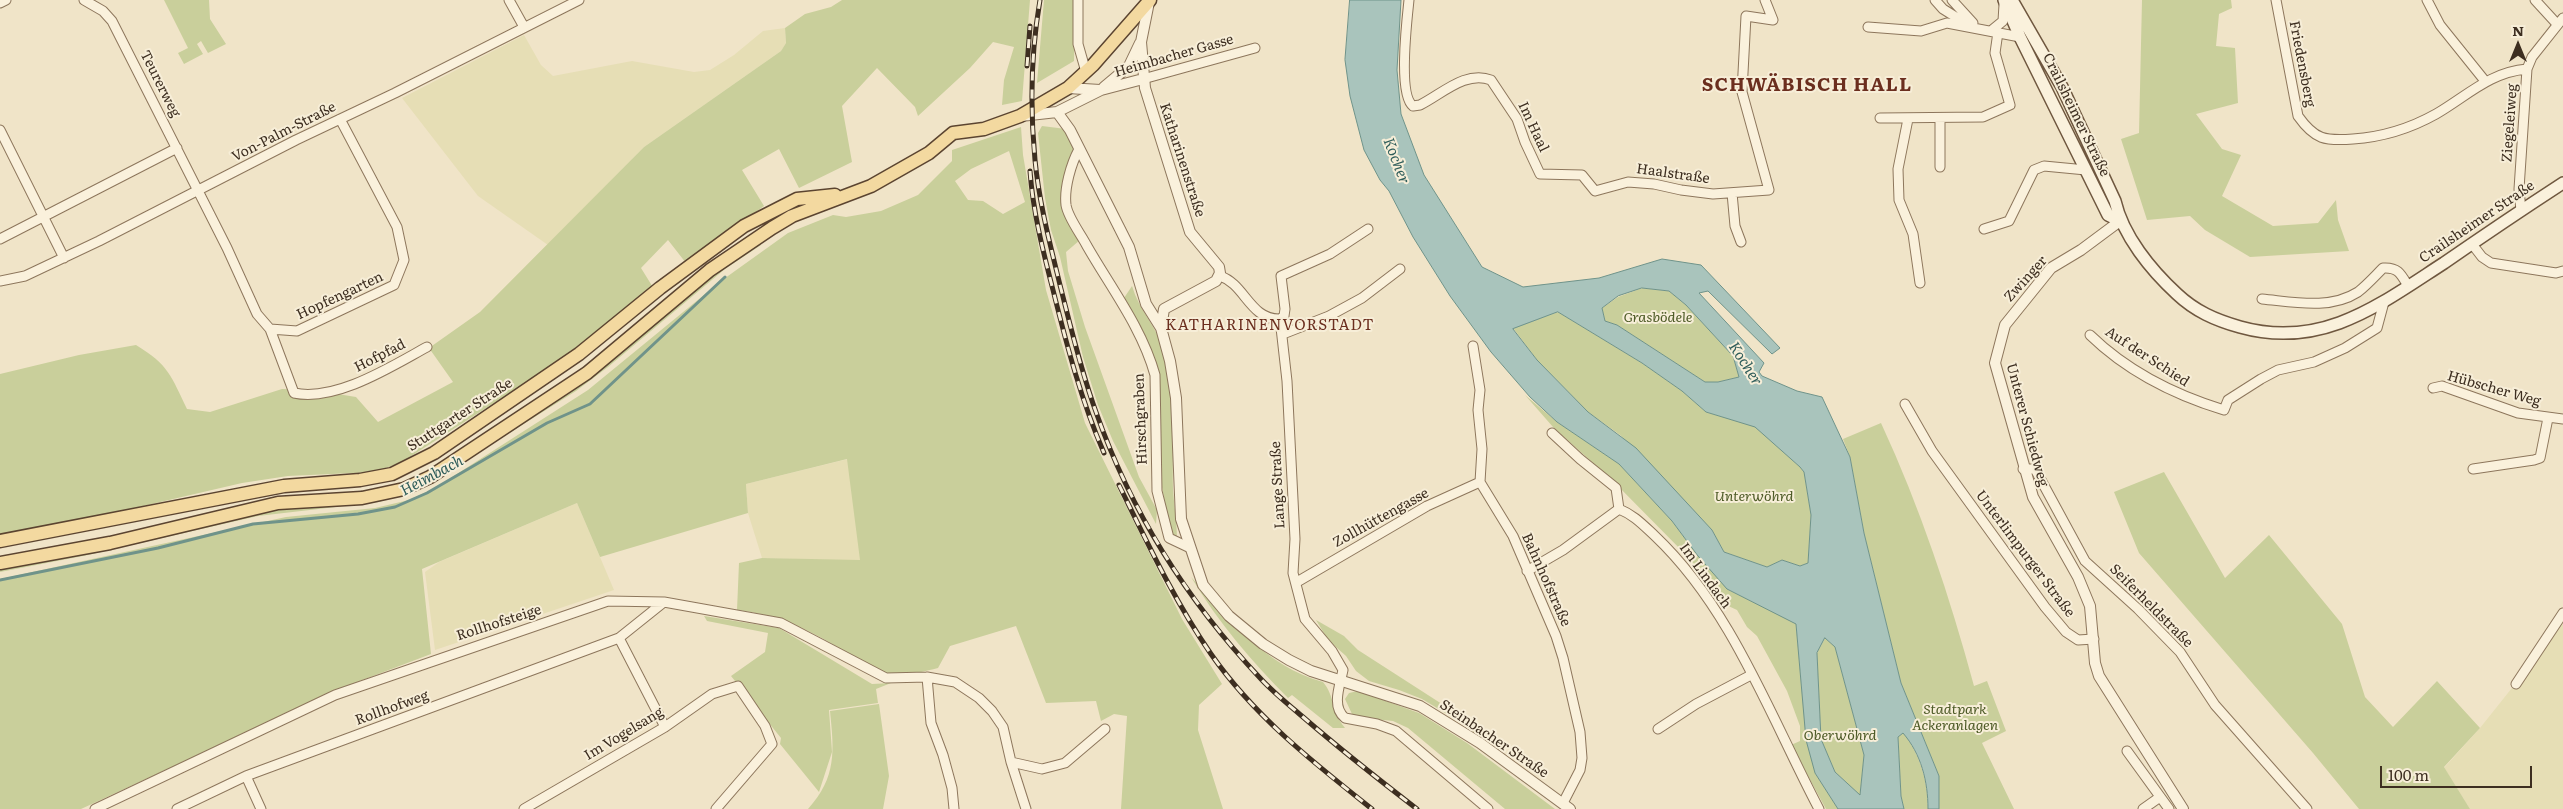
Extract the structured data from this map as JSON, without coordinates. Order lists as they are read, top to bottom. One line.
{"streets":{"main road":["Crailsheimer Straße","Stuttgarter Straße"],"street":["Heimbacher Gasse","Friedensberg","Teurerweg","Ziegeleiweg","Im Haal","Von-Palm-Straße","Katharinenstraße","Haalstraße","Zwinger","Hopfengarten","Hofpfad","Auf der Schied","Hübscher Weg","Hirschgraben","Unterer Schiedweg","Lange Straße","Zollhüttengasse","Unterlimpurger Straße","Im Lindach","Bahnhofstraße","Seiferheldstraße","Rollhofsteige","Rollhofweg","Im Vogelsang","Steinbacher Straße"]},"crossings":[["Heimbacher Gasse","Katharinenstraße"],["Teurerweg","Von-Palm-Straße"],["Crailsheimer Straße","Ziegeleiweg"],["Crailsheimer Straße","Zwinger"],["Crailsheimer Straße","Auf der Schied"],["Im Haal","Haalstraße"],["Von-Palm-Straße","Hopfengarten"],["Katharinenstraße","Lange Straße"],["Zwinger","Unterer Schiedweg"],["Hopfengarten","Hofpfad"],["Unterer Schiedweg","Unterlimpurger Straße"],["Unterer Schiedweg","Seiferheldstraße"],["Lange Straße","Zollhüttengasse"],["Lange Straße","Steinbacher Straße"],["Zollhüttengasse","Bahnhofstraße"],["Bahnhofstraße","Steinbacher Straße"],["Rollhofsteige","Rollhofweg"]],"districts":["SCHWÄBISCH HALL","KATHARINENVORSTADT"],"water":["Kocher","Heimbach"],"parks":["Grasbödele","Unterwöhrd","Stadtpark Ackeranlagen","Oberwöhrd"],"scale_bar":"100 m","north":"top"}
